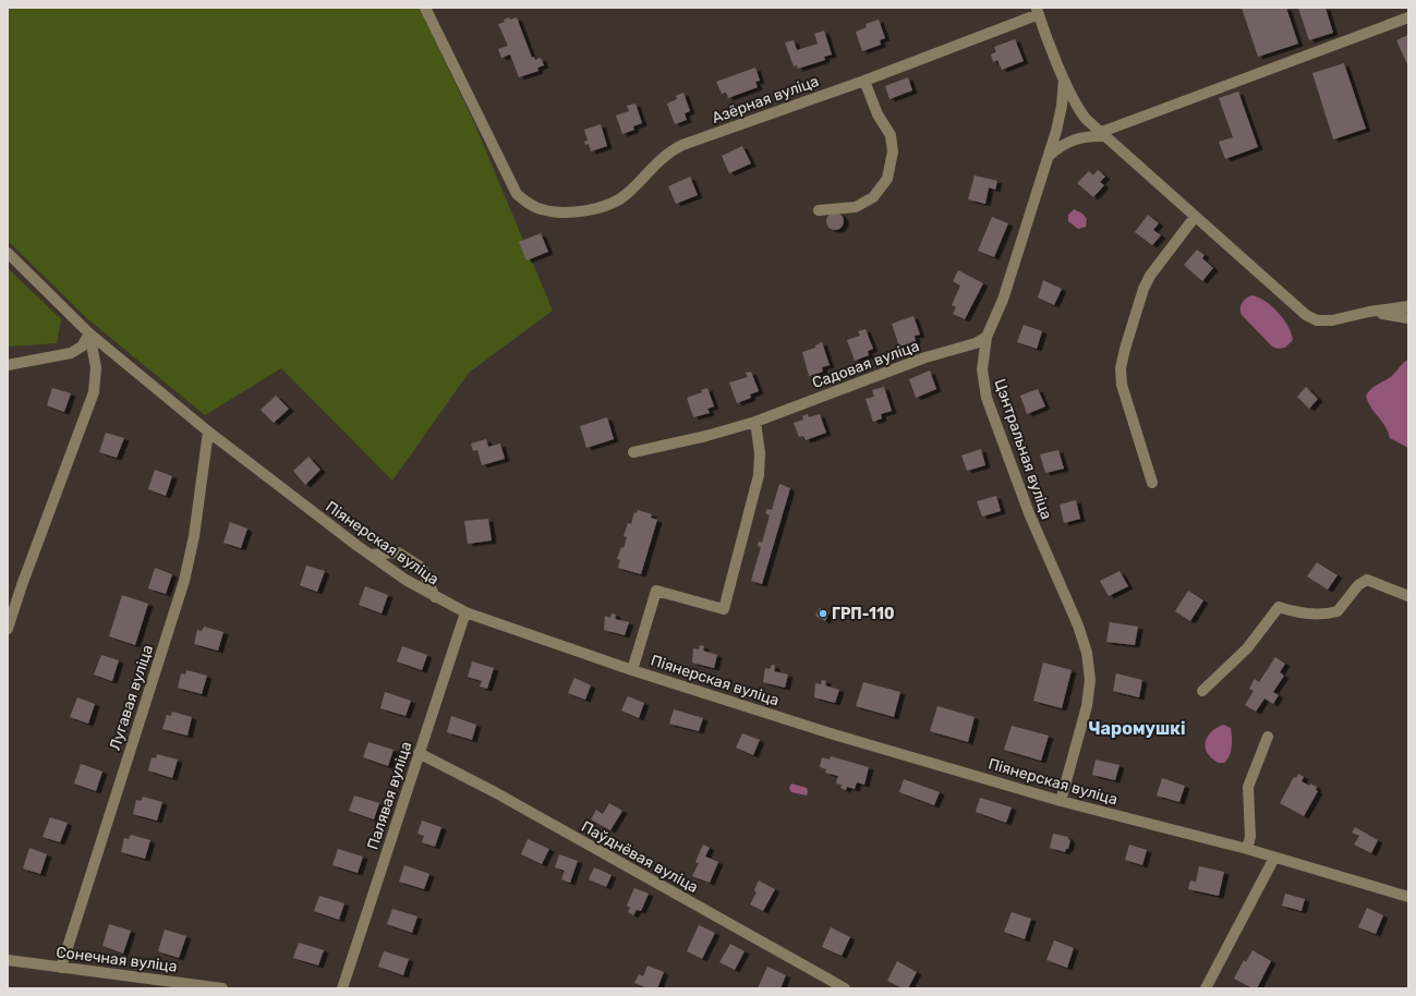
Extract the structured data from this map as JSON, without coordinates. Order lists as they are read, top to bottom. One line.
{"streets":{"street":["Азёрная вуліца","Садовая вуліца","Цэнтральная вуліца","Піянерская вуліца","Лугавая вуліца","Палявая вуліца","Паўднёвая вуліца","Сонечная вуліца"]},"crossings":[["Азёрная вуліца","Цэнтральная вуліца"],["Садовая вуліца","Цэнтральная вуліца"],["Цэнтральная вуліца","Піянерская вуліца"],["Піянерская вуліца","Лугавая вуліца"],["Піянерская вуліца","Палявая вуліца"],["Лугавая вуліца","Сонечная вуліца"],["Палявая вуліца","Паўднёвая вуліца"]],"districts":["Чаромушкі"],"places":["ГРП-110"]}
